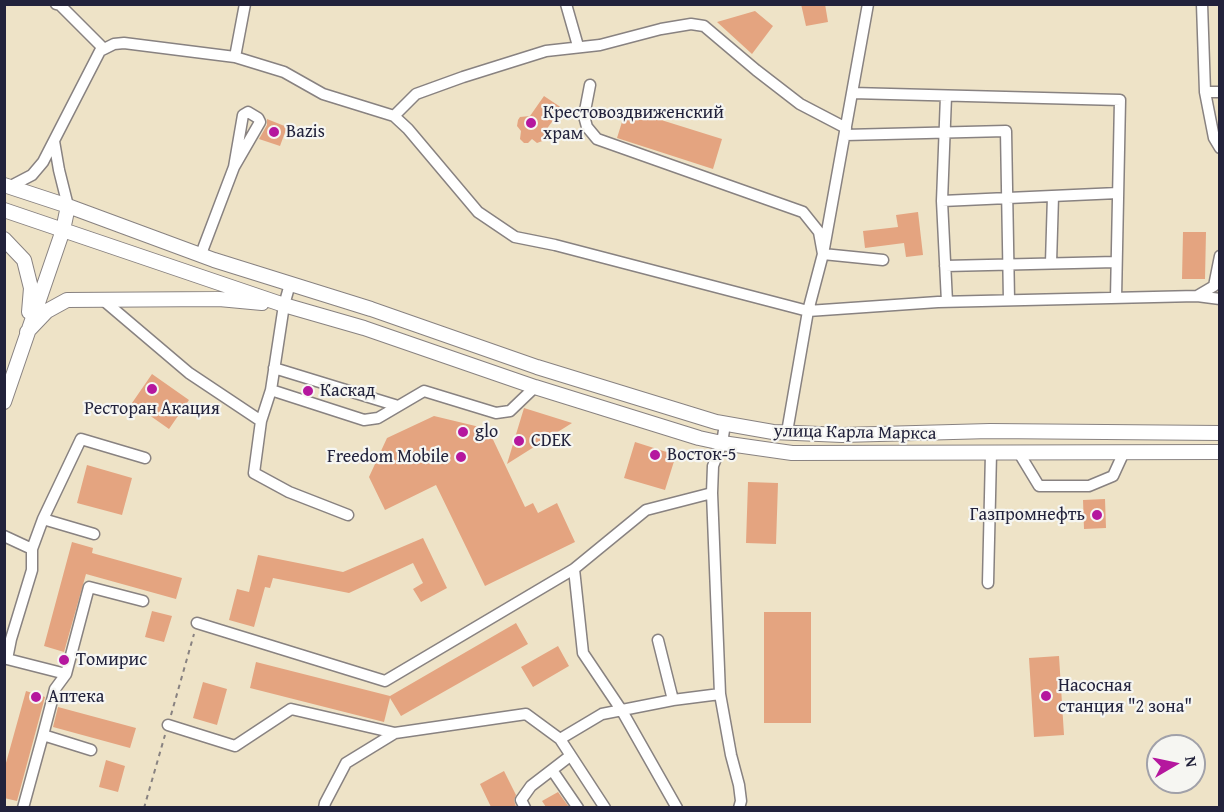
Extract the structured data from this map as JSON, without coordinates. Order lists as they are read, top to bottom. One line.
{"streets":{"main road":["улица Карла Маркса"]},"places":["Крестовоздвиженский храм","Bazis","Ресторан Акация","Каскад","glo","CDEK","Восток-5","Freedom Mobile","Газпромнефть","Томирис","Насосная станция \"2 зона\"","Аптека"],"north":"right"}
